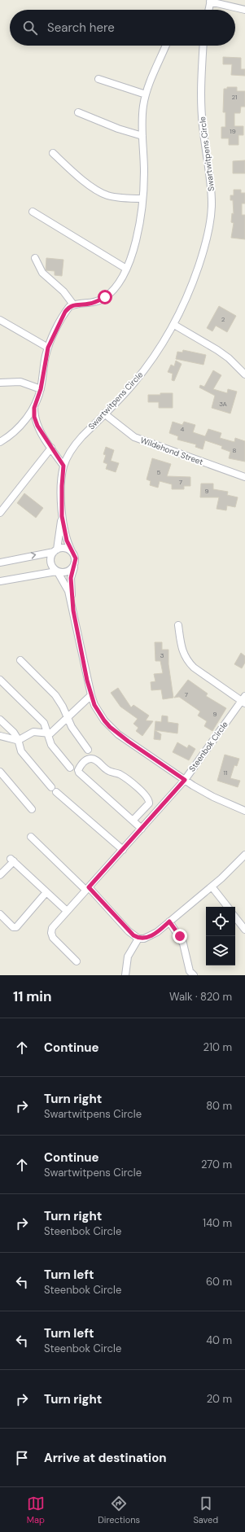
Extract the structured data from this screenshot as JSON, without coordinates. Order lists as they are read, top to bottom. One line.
{"streets":{"street":["Swartwitpens Circle","Wildehond Street","Steenbok Circle"]},"crossings":[["Swartwitpens Circle","Wildehond Street"]],"house_numbers":["21","19","2","3A","4","8","5","7","9","3","7","9","11"],"page":{"search":"Search here","heading":["11 min","Walk · 820 m"],"list":[["Continue","210 m"],["Turn right","Swartwitpens Circle","80 m"],["Continue","Swartwitpens Circle","270 m"],["Turn right","Steenbok Circle","140 m"],["Turn left","Steenbok Circle","60 m"],["Turn left","Steenbok Circle","40 m"],["Turn right","20 m"],"Arrive at destination"],"nav":["Map","Directions","Saved"]}}
